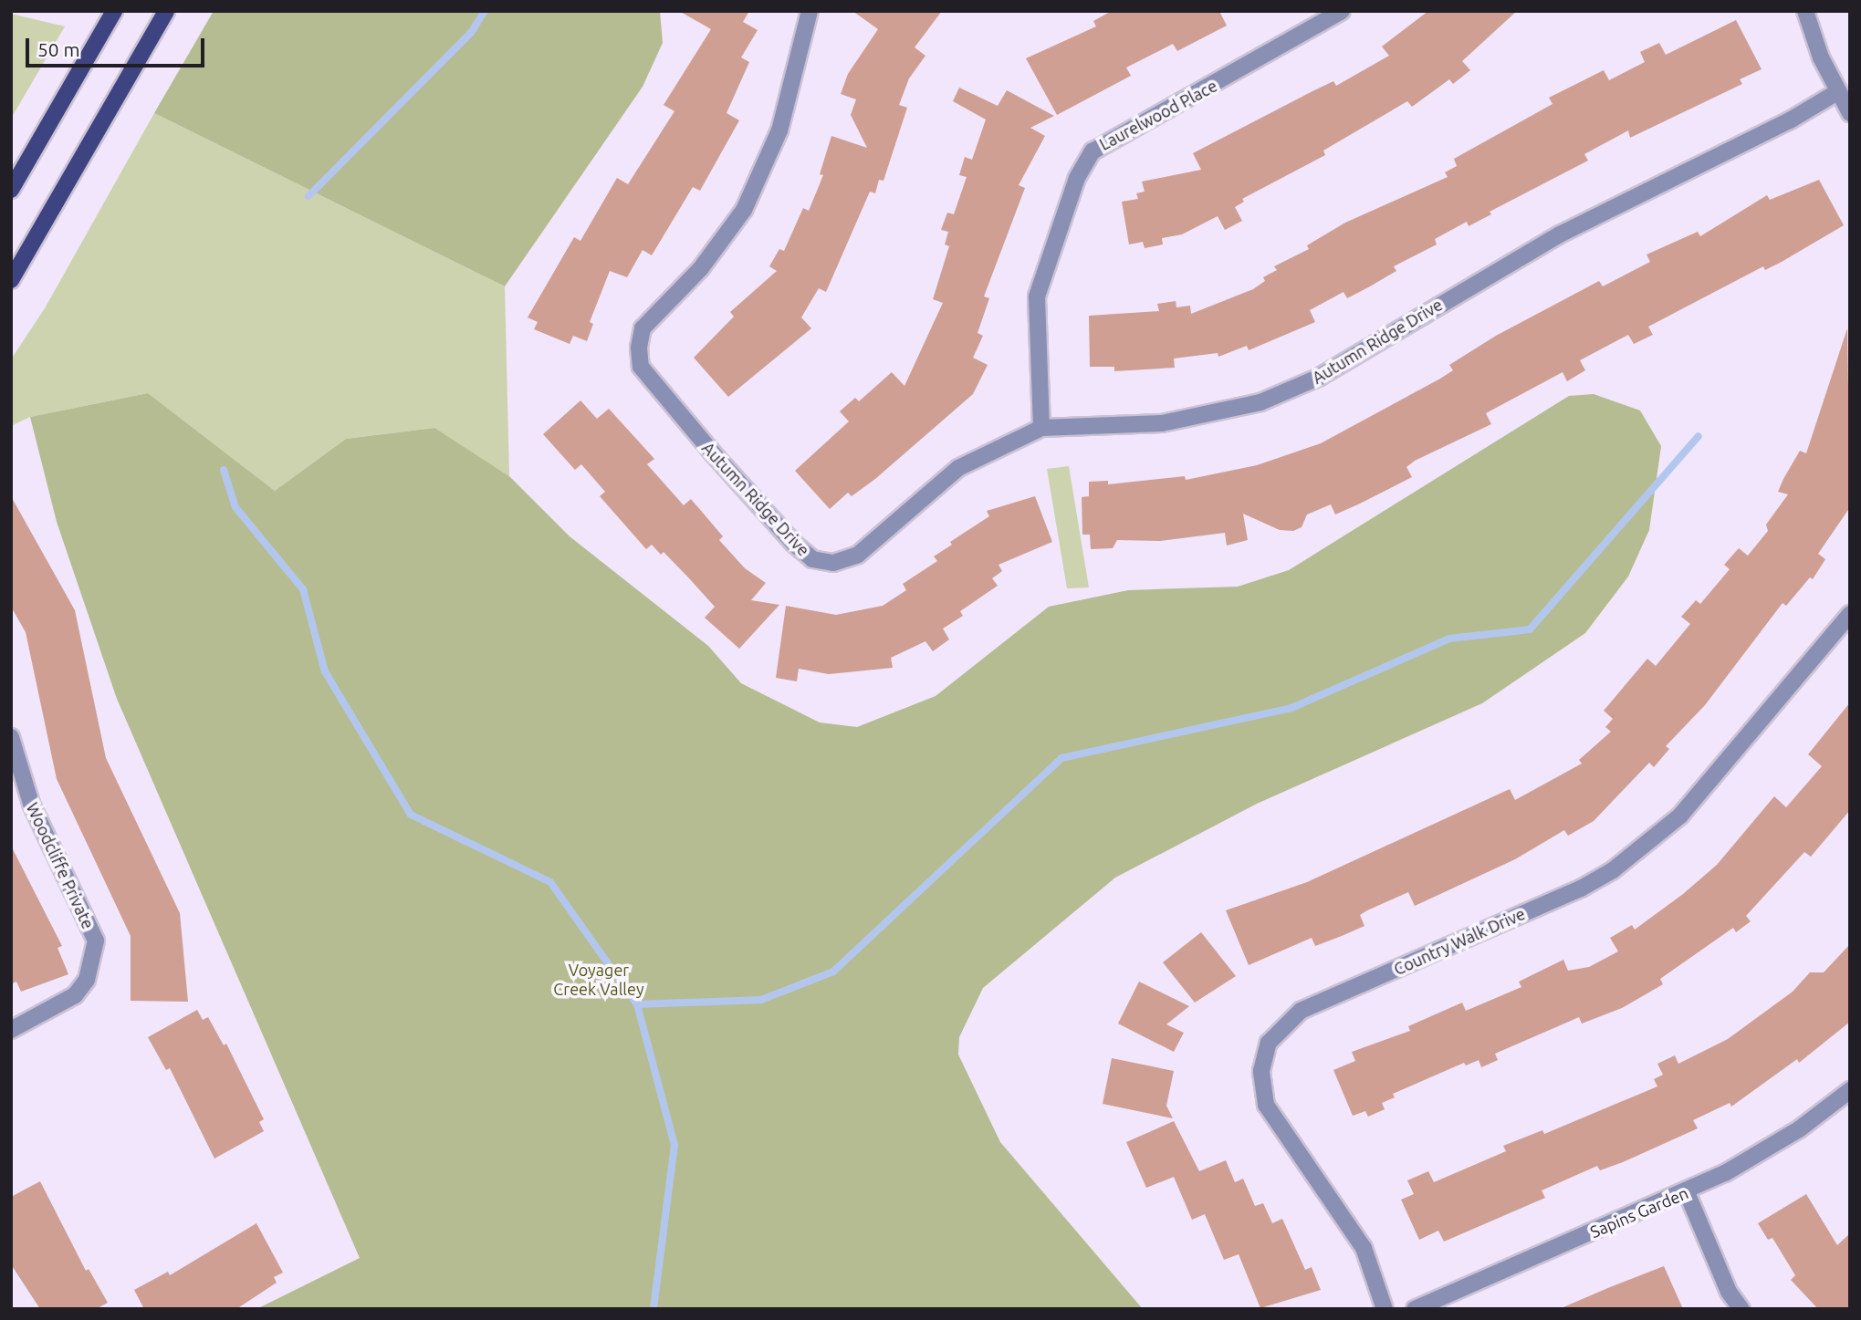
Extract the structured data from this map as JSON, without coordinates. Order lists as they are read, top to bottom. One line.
{"streets":{"street":["Laurelwood Place","Autumn Ridge Drive","Woodcliffe Private","Country Walk Drive","Sapins Garden"]},"crossings":[["Laurelwood Place","Autumn Ridge Drive"]],"parks":["Voyager Creek Valley"],"scale_bar":"50 m"}
